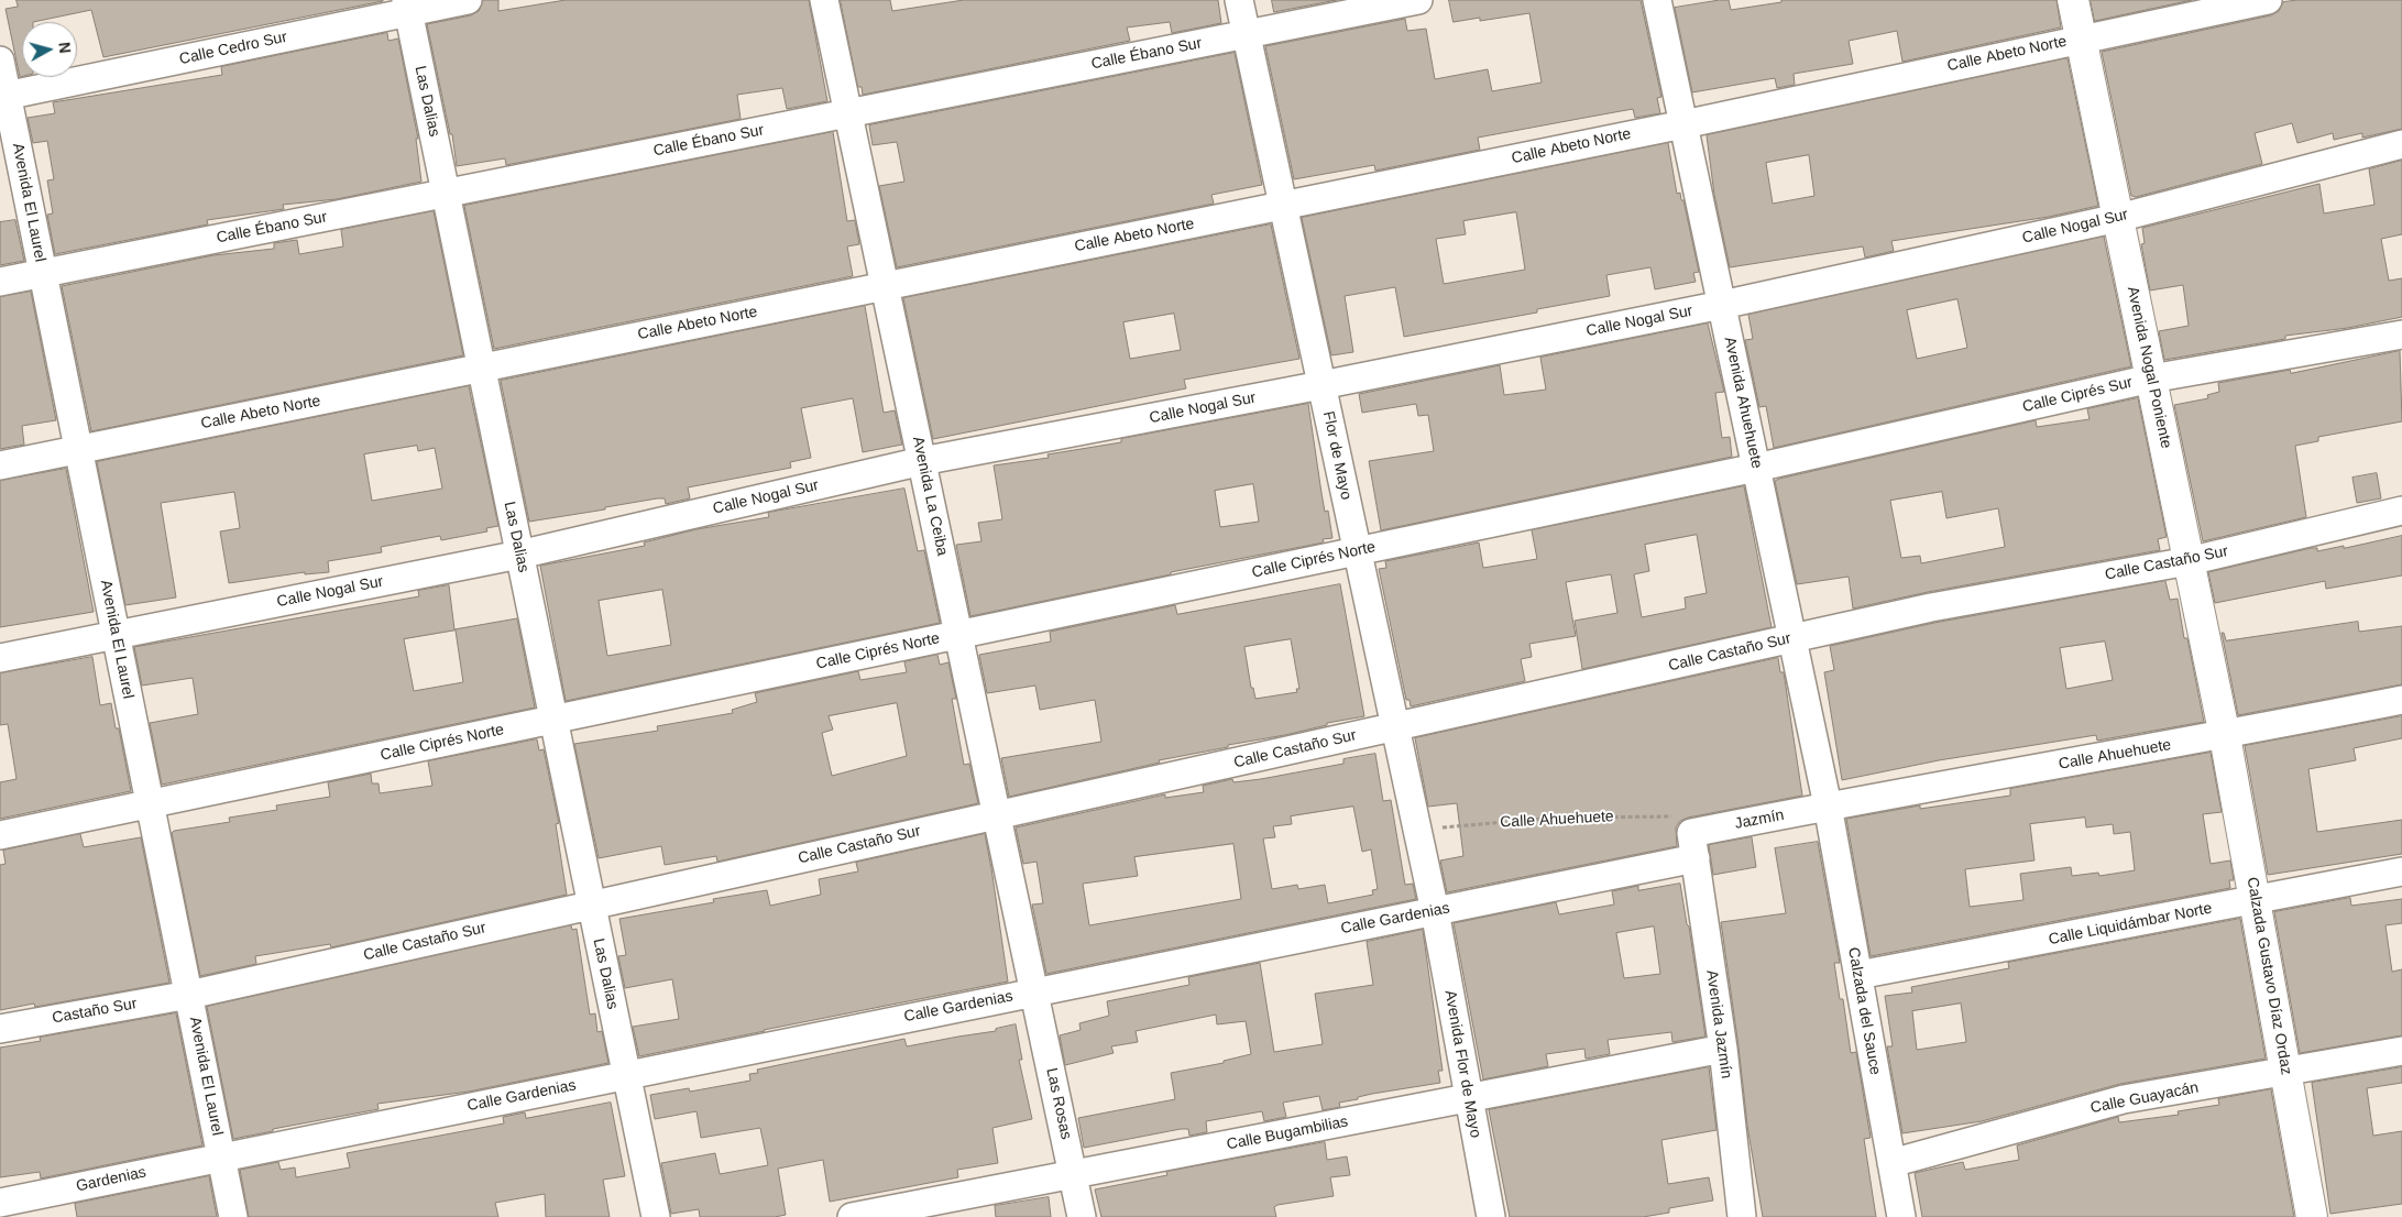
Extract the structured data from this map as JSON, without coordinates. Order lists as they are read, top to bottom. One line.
{"streets":{"street":["Calle Cedro Sur","Calle Ébano Sur","Calle Abeto Norte","Las Dalias","Avenida El Laurel","Calle Nogal Sur","Avenida Nogal Poniente","Calle Ciprés Sur","Avenida Ahuehuete","Flor de Mayo","Avenida La Ceiba","Calle Ciprés Norte","Calle Castaño Sur","Calle Ahuehuete","Jazmín","Calle Gardenias","Calle Liquidámbar Norte","Calzada Gustavo Díaz Ordaz","Castaño Sur","Calzada del Sauce","Avenida Jazmín","Avenida Flor de Mayo","Calle Guayacán","Las Rosas","Calle Bugambilias","Gardenias"]},"crossings":[["Calle Cedro Sur","Las Dalias"],["Calle Cedro Sur","Avenida El Laurel"],["Calle Ébano Sur","Las Dalias"],["Calle Ébano Sur","Avenida El Laurel"],["Calle Ébano Sur","Flor de Mayo"],["Calle Ébano Sur","Avenida La Ceiba"],["Calle Abeto Norte","Las Dalias"],["Calle Abeto Norte","Avenida El Laurel"],["Calle Abeto Norte","Avenida Nogal Poniente"],["Calle Abeto Norte","Avenida Ahuehuete"],["Calle Abeto Norte","Flor de Mayo"],["Calle Abeto Norte","Avenida La Ceiba"],["Las Dalias","Calle Nogal Sur"],["Las Dalias","Calle Ciprés Norte"],["Las Dalias","Calle Castaño Sur"],["Las Dalias","Calle Gardenias"],["Avenida El Laurel","Calle Nogal Sur"],["Avenida El Laurel","Calle Ciprés Norte"],["Avenida El Laurel","Calle Castaño Sur"],["Avenida El Laurel","Calle Gardenias"],["Avenida El Laurel","Castaño Sur"],["Avenida El Laurel","Gardenias"],["Calle Nogal Sur","Avenida Nogal Poniente"],["Calle Nogal Sur","Avenida Ahuehuete"],["Calle Nogal Sur","Flor de Mayo"],["Calle Nogal Sur","Avenida La Ceiba"],["Avenida Nogal Poniente","Calle Ciprés Sur"],["Avenida Nogal Poniente","Calle Castaño Sur"],["Avenida Nogal Poniente","Calle Ahuehuete"],["Avenida Nogal Poniente","Calzada Gustavo Díaz Ordaz"],["Calle Ciprés Sur","Avenida Ahuehuete"],["Calle Ciprés Sur","Calle Ciprés Norte"],["Avenida Ahuehuete","Calle Ciprés Norte"],["Avenida Ahuehuete","Calle Castaño Sur"],["Avenida Ahuehuete","Calle Ahuehuete"],["Avenida Ahuehuete","Jazmín"],["Avenida Ahuehuete","Calzada del Sauce"],["Flor de Mayo","Calle Ciprés Norte"],["Flor de Mayo","Calle Castaño Sur"],["Flor de Mayo","Calle Ahuehuete"],["Flor de Mayo","Calle Gardenias"],["Flor de Mayo","Avenida Flor de Mayo"],["Avenida La Ceiba","Calle Ciprés Norte"],["Avenida La Ceiba","Calle Castaño Sur"],["Avenida La Ceiba","Calle Gardenias"],["Avenida La Ceiba","Las Rosas"],["Calle Castaño Sur","Castaño Sur"],["Calle Ahuehuete","Jazmín"],["Calle Ahuehuete","Calle Gardenias"],["Calle Ahuehuete","Calzada Gustavo Díaz Ordaz"],["Calle Ahuehuete","Calzada del Sauce"],["Calle Ahuehuete","Avenida Jazmín"],["Jazmín","Calle Gardenias"],["Jazmín","Calzada del Sauce"],["Jazmín","Avenida Jazmín"],["Calle Gardenias","Avenida Jazmín"],["Calle Gardenias","Avenida Flor de Mayo"],["Calle Gardenias","Las Rosas"],["Calle Gardenias","Gardenias"],["Calle Liquidámbar Norte","Calzada Gustavo Díaz Ordaz"],["Calle Liquidámbar Norte","Calzada del Sauce"],["Calzada Gustavo Díaz Ordaz","Calle Guayacán"],["Calzada del Sauce","Calle Guayacán"],["Avenida Jazmín","Calle Bugambilias"],["Avenida Flor de Mayo","Calle Bugambilias"],["Las Rosas","Calle Bugambilias"]],"north":"right"}
